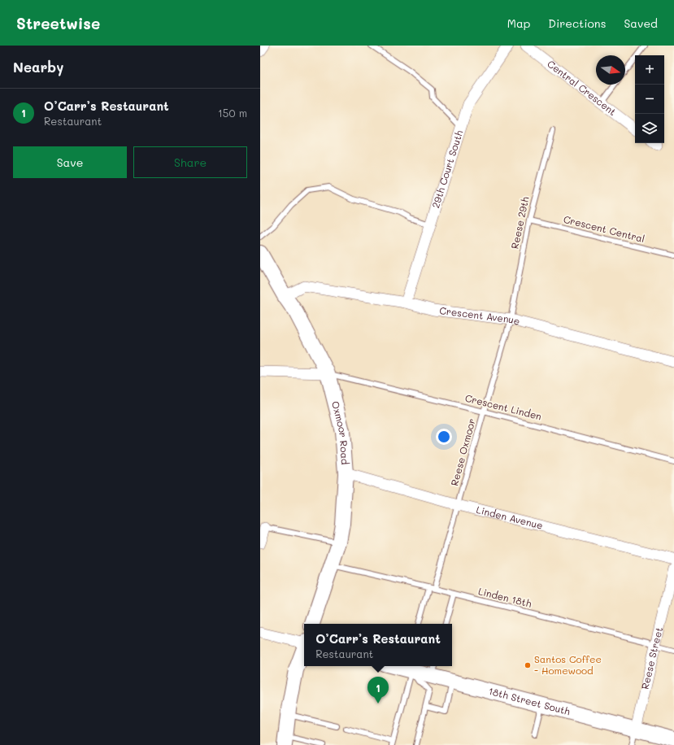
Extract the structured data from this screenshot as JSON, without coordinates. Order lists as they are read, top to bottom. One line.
{"streets":{"main road":["Oxmoor Road","18th Street South"],"street":["Central Crescent","29th Court South","Crescent Avenue","Linden Avenue","Reese Street"],"lane":["Reese 29th","Crescent Central","Crescent Linden","Reese Oxmoor","Linden 18th"]},"crossings":[["29th Court South","Crescent Avenue"],["Reese 29th","Crescent Central"],["Reese 29th","Crescent Avenue"],["Reese 29th","Reese Oxmoor"],["Crescent Avenue","Oxmoor Road"],["Crescent Avenue","Reese Oxmoor"],["Crescent Linden","Oxmoor Road"],["Crescent Linden","Reese Oxmoor"],["Oxmoor Road","Linden Avenue"],["Oxmoor Road","Linden 18th"],["Reese Oxmoor","Linden Avenue"],["Reese Oxmoor","Linden 18th"],["Linden 18th","Reese Street"],["Reese Street","18th Street South"]],"places":["Santos Coffee - Homewood"],"north":"right","page":{"header":"Streetwise","nav":["Map","Directions","Saved"],"heading":"Nearby","map_buttons":["+","−"],"list":[{"mark":"1","name":"O’Carr’s Restaurant","note":"Restaurant","value":"150 m"}],"buttons":["Save","Share"],"popup":["O’Carr’s Restaurant","Restaurant"],"pins":"1"}}
